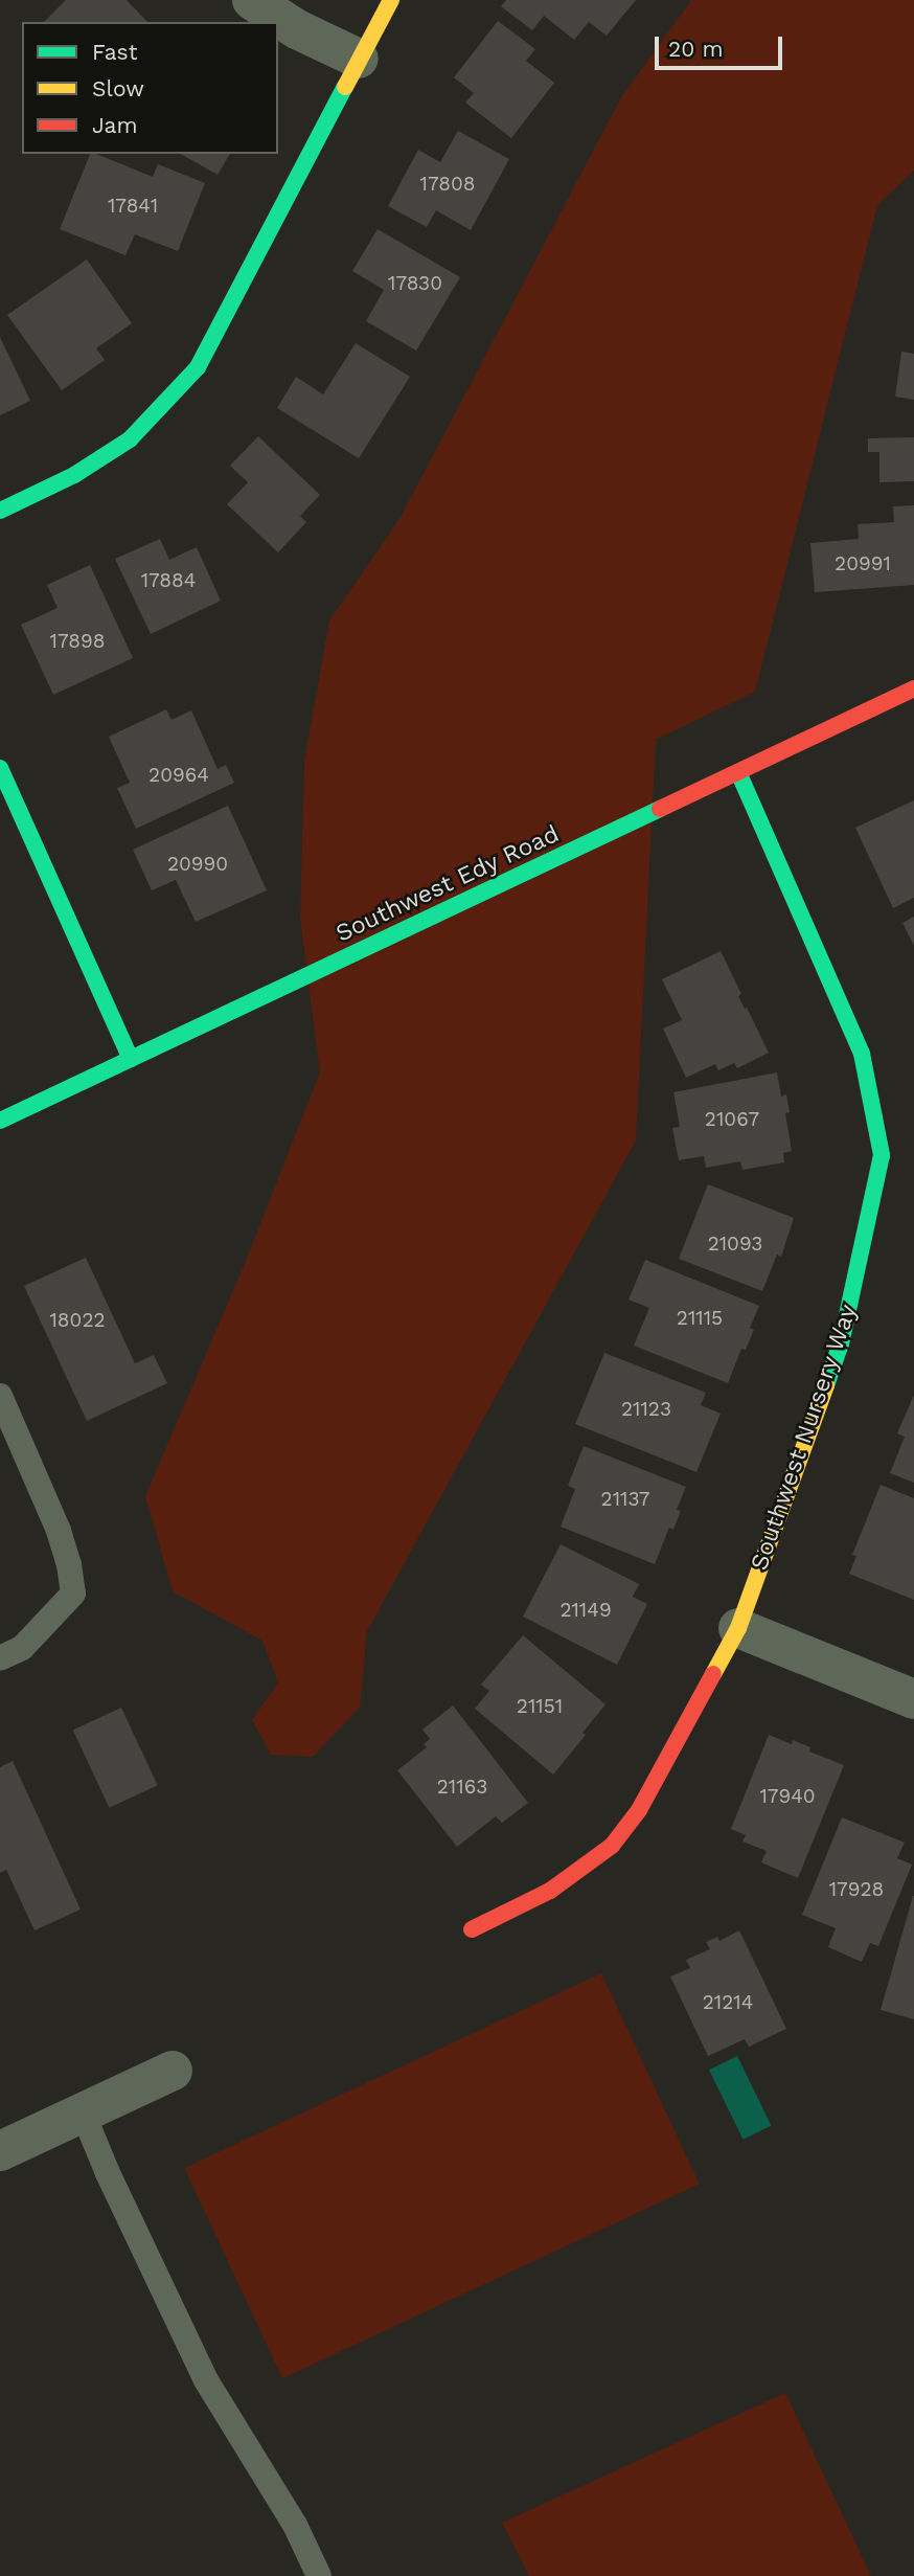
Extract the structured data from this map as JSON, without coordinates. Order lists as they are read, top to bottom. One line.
{"streets":{"street":["Southwest Edy Road","Southwest Nursery Way"]},"crossings":[["Southwest Edy Road","Southwest Nursery Way"]],"house_numbers":["17808","17841","17830","20991","17884","17898","20964","20990","21067","21093","21115","18022","21123","21137","21149","21151","21163","17940","17928","21214"],"legend":["Fast","Slow","Jam"],"scale_bar":"20 m"}
